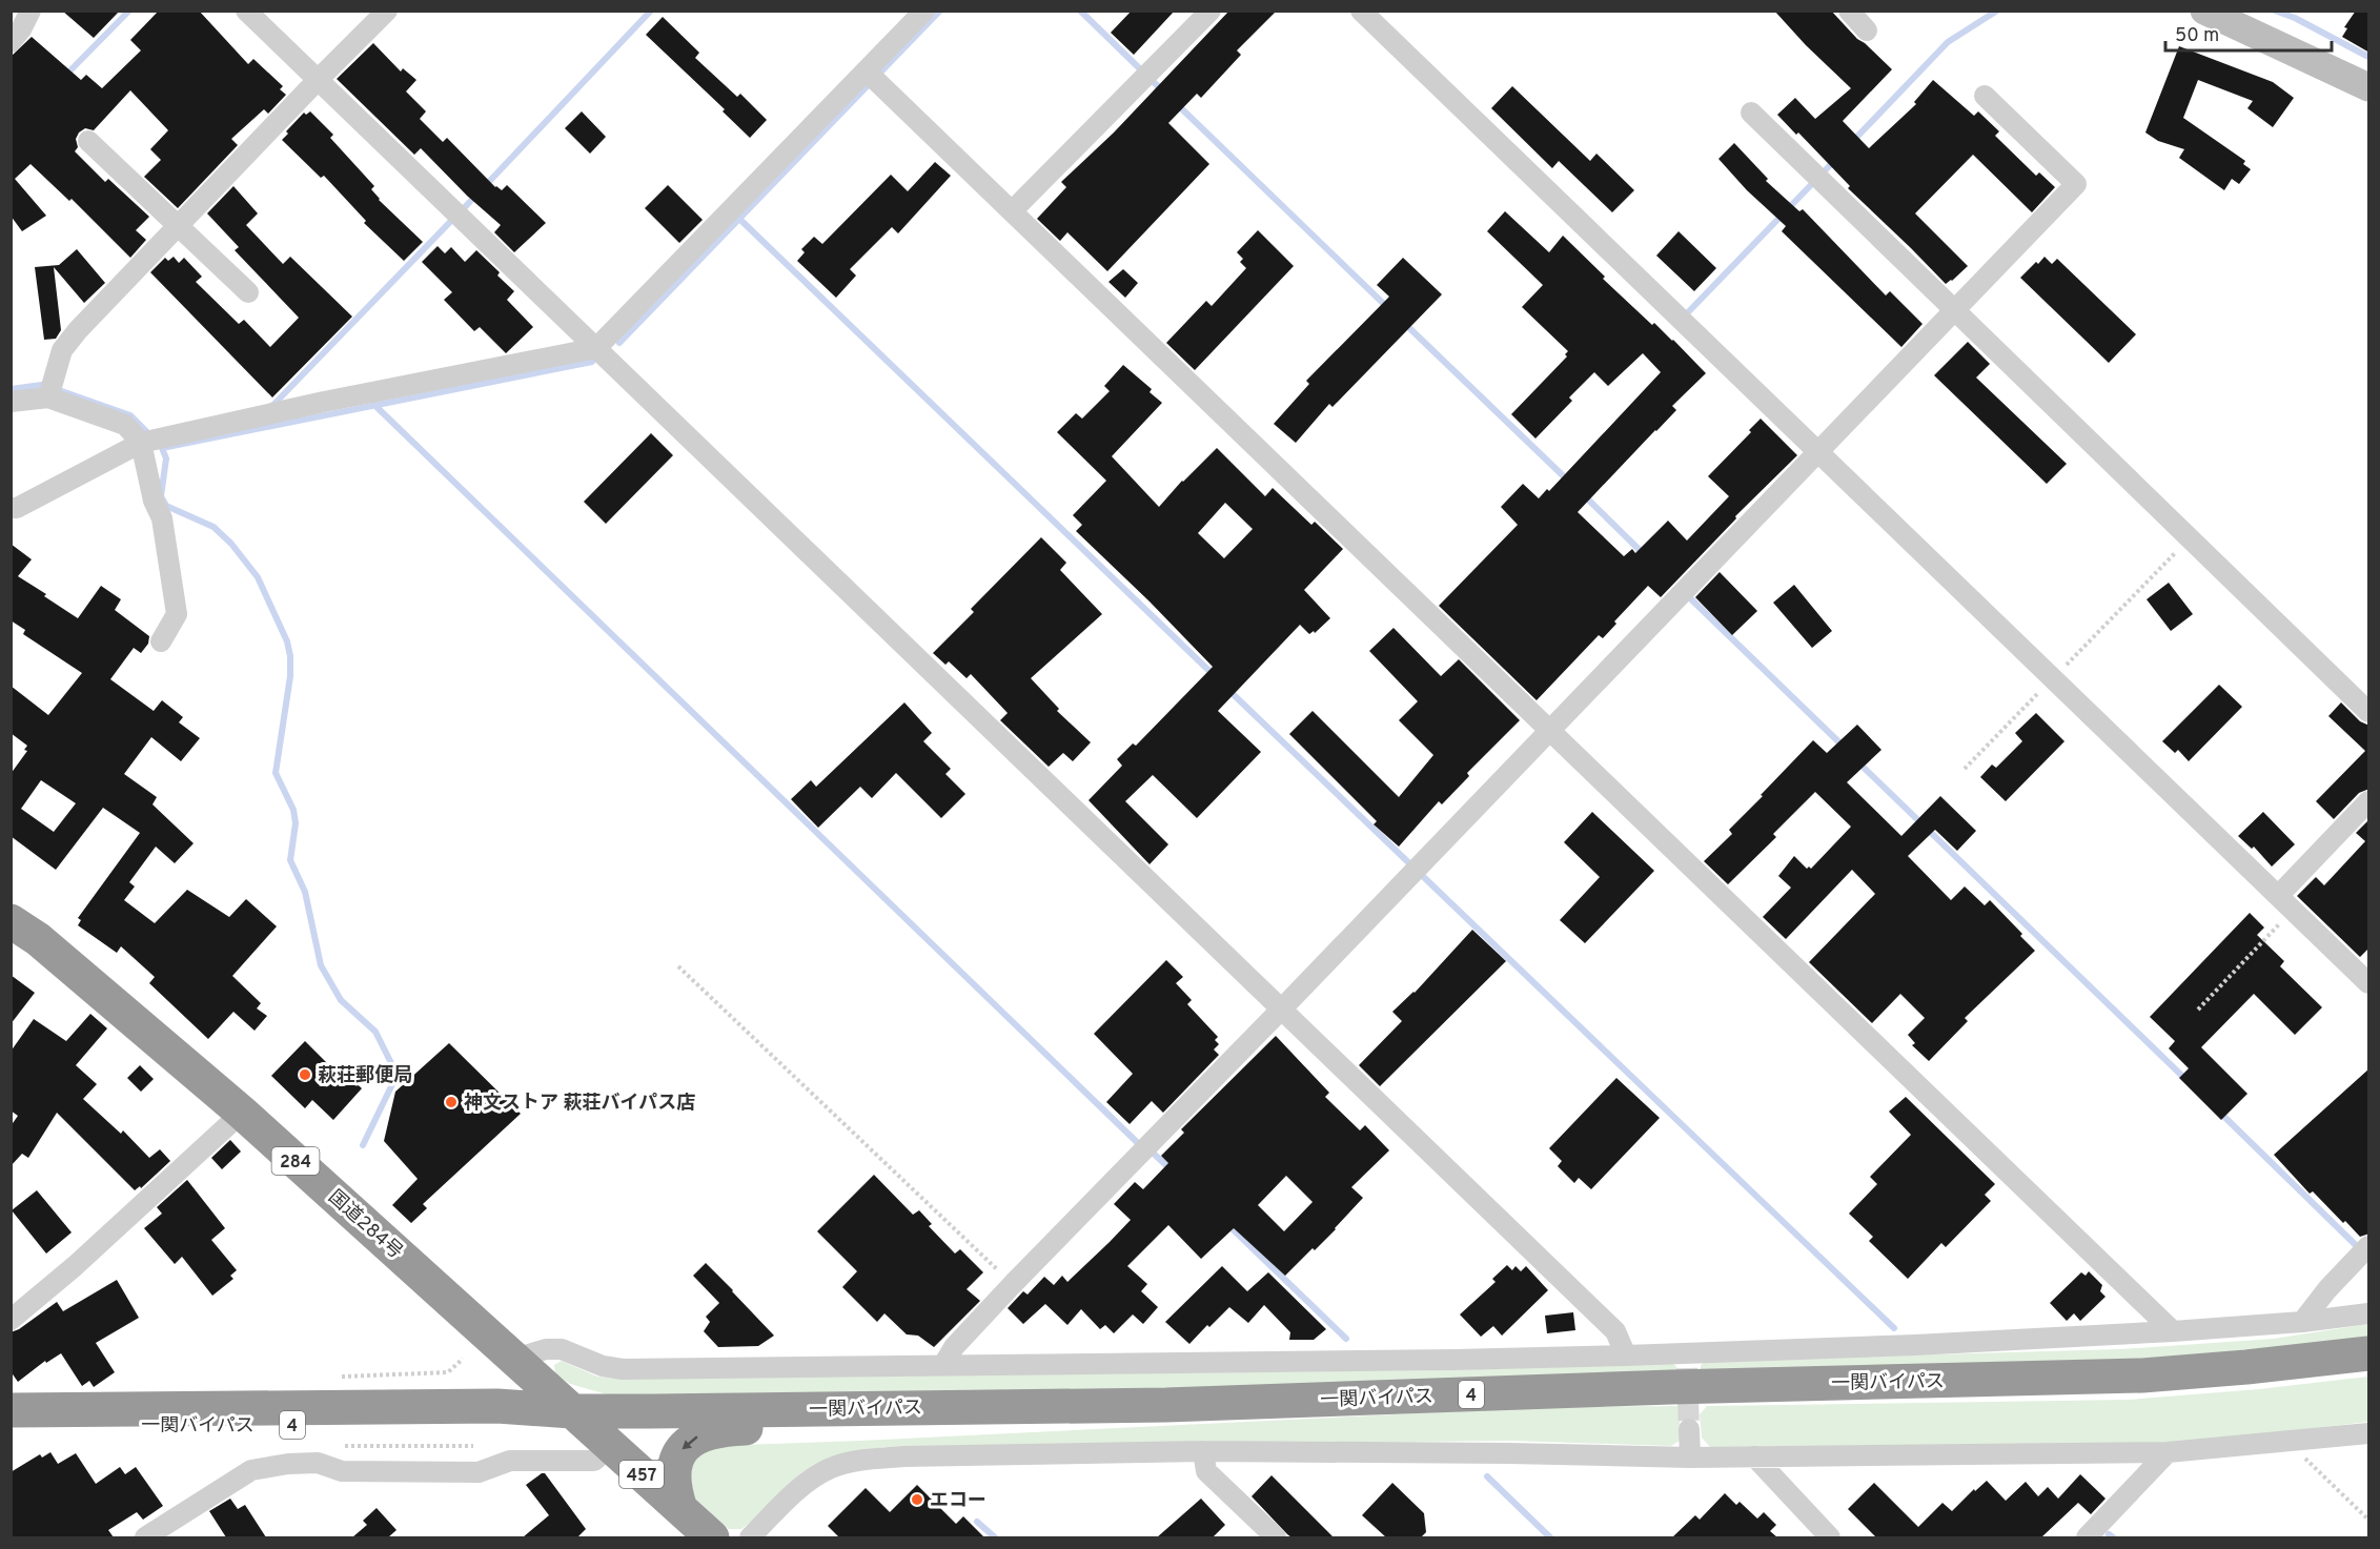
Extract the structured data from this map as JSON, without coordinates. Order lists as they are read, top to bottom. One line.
{"streets":{"highway":["284","国道284号","一関バイパス","4","457"]},"crossings":[["国道284号","一関バイパス"],["国道284号","457"],["一関バイパス","457"]],"places":["萩荘郵便局","神文ストア 萩荘バイパス店","エコー"],"scale_bar":"50 m"}
